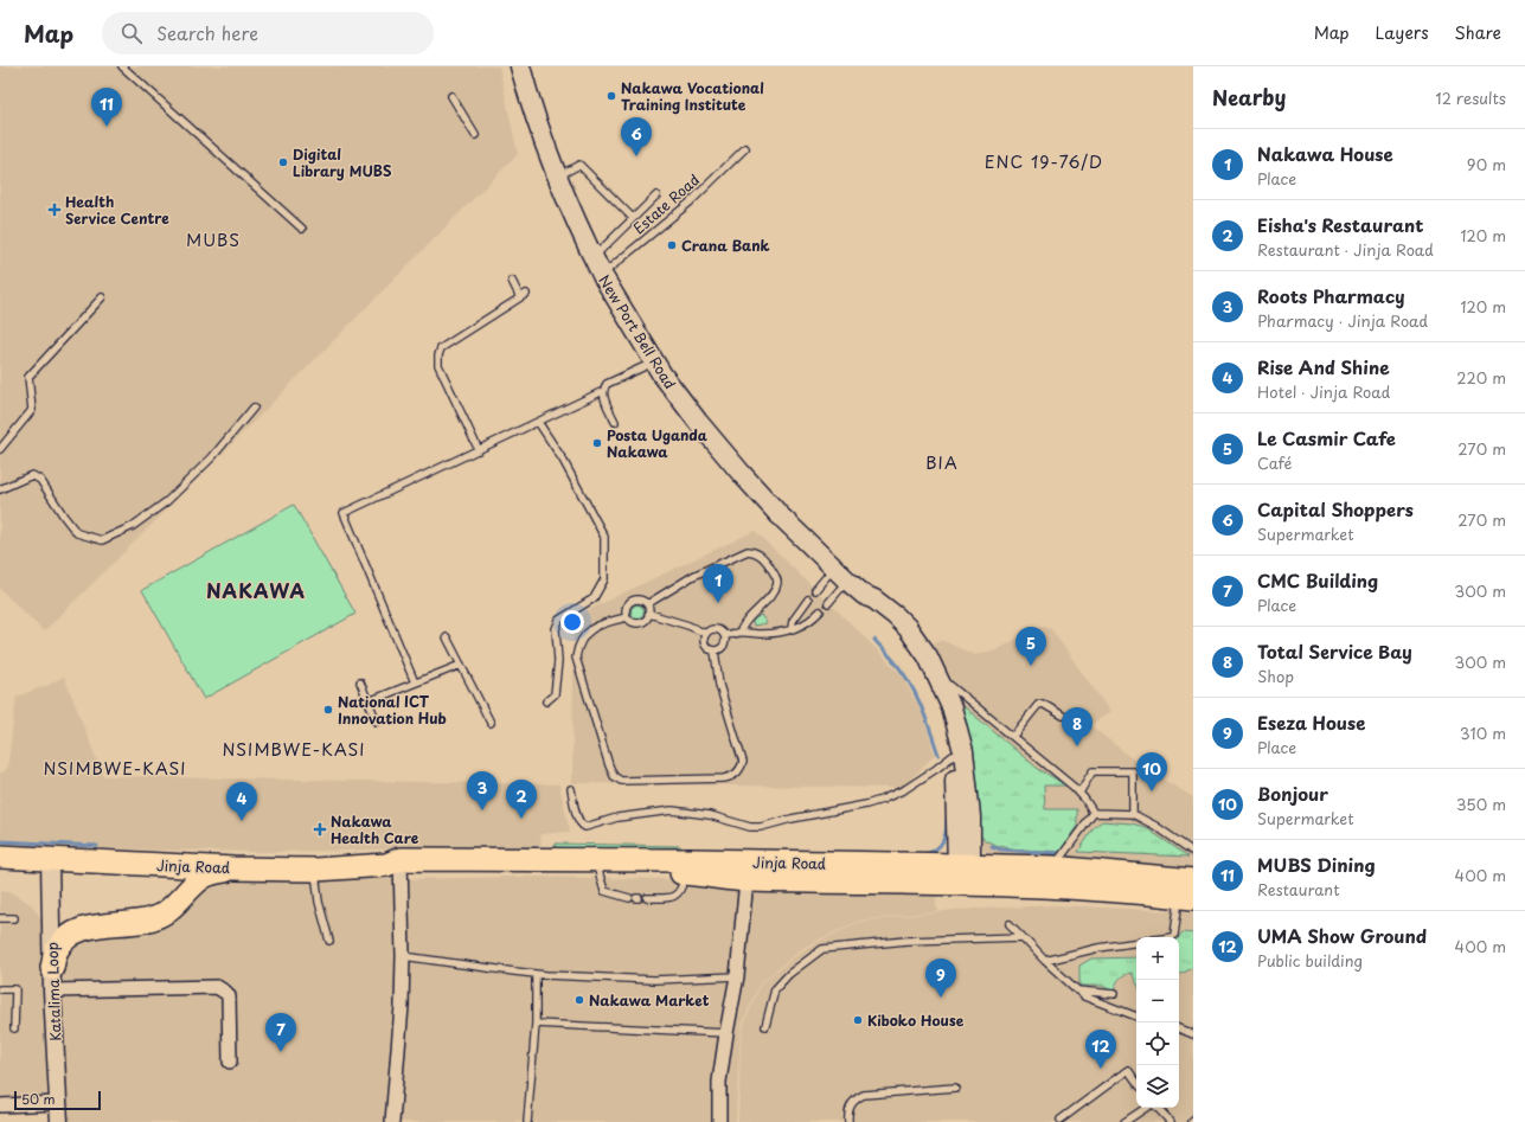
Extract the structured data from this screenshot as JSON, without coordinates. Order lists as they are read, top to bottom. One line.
{"streets":{"highway":["Jinja Road"],"main road":["New Port Bell Road"],"street":["Katalima Loop"],"lane":["Estate Road"]},"crossings":[["Estate Road","New Port Bell Road"],["New Port Bell Road","Jinja Road"],["Jinja Road","Katalima Loop"]],"districts":["ENC 19-76/D","MUBS","BIA","NAKAWA","NSIMBWE-KASI","NSIMBWE-KASI"],"places":{"other":["Nakawa Vocational Training Institute","Digital Library MUBS","Crana Bank","Posta Uganda Nakawa","National ICT Innovation Hub","Nakawa Market","Kiboko House"],"health":["Health Service Centre","Nakawa Health Care"]},"scale_bar":"50 m","page":{"header":"Map","search":"Search here","nav":["Map","Layers","Share"],"heading":["Nearby","12 results"],"pins":["11","6","1","5","8","10","3","2","4","9","7","12"],"list":[{"mark":"1","name":"Nakawa House","note":"Place","value":"90 m"},{"mark":"2","name":"Eisha's Restaurant","note":"Restaurant · Jinja Road","value":"120 m"},{"mark":"3","name":"Roots Pharmacy","note":"Pharmacy · Jinja Road","value":"120 m"},{"mark":"4","name":"Rise And Shine","note":"Hotel · Jinja Road","value":"220 m"},{"mark":"5","name":"Le Casmir Cafe","note":"Café","value":"270 m"},{"mark":"6","name":"Capital Shoppers","note":"Supermarket","value":"270 m"},{"mark":"7","name":"CMC Building","note":"Place","value":"300 m"},{"mark":"8","name":"Total Service Bay","note":"Shop","value":"300 m"},{"mark":"9","name":"Eseza House","note":"Place","value":"310 m"},{"mark":"10","name":"Bonjour","note":"Supermarket","value":"350 m"},{"mark":"11","name":"MUBS Dining","note":"Restaurant","value":"400 m"},{"mark":"12","name":"UMA Show Ground","note":"Public building","value":"400 m"}],"map_buttons":["+","−"],"scale":"50 m"}}
